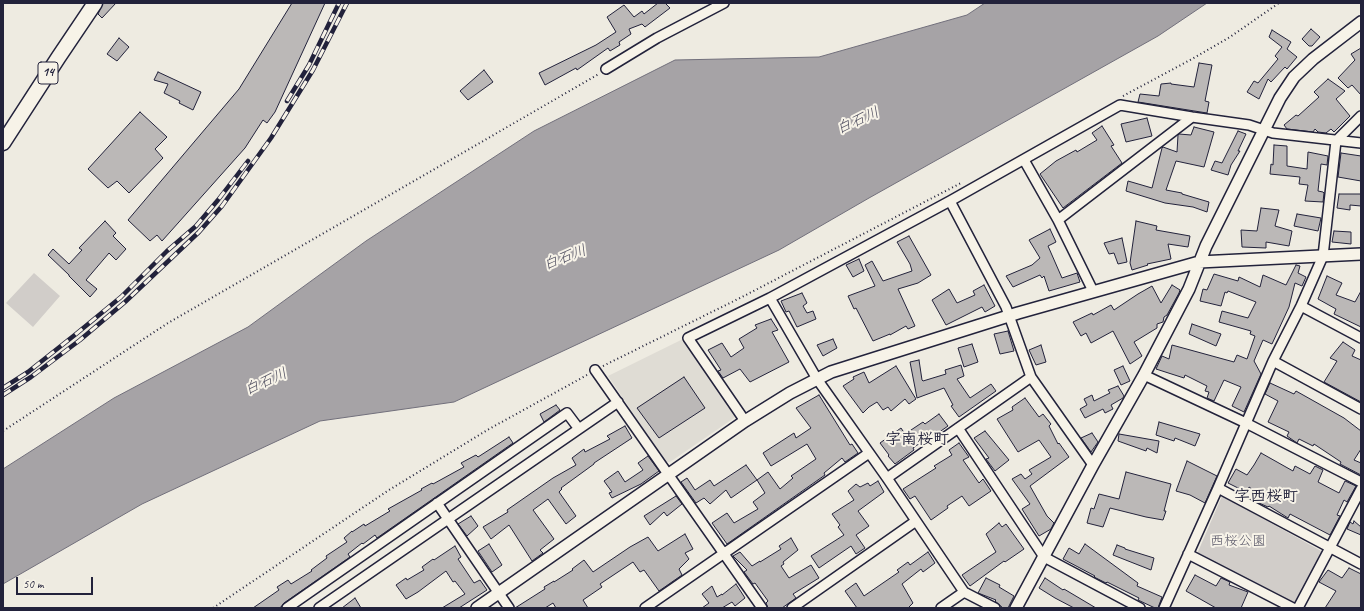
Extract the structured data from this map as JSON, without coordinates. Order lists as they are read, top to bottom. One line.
{"streets":{"main road":["14"]},"districts":["字南桜町","字西桜町"],"water":["白石川"],"parks":["西桜公園"],"scale_bar":"50 m"}
